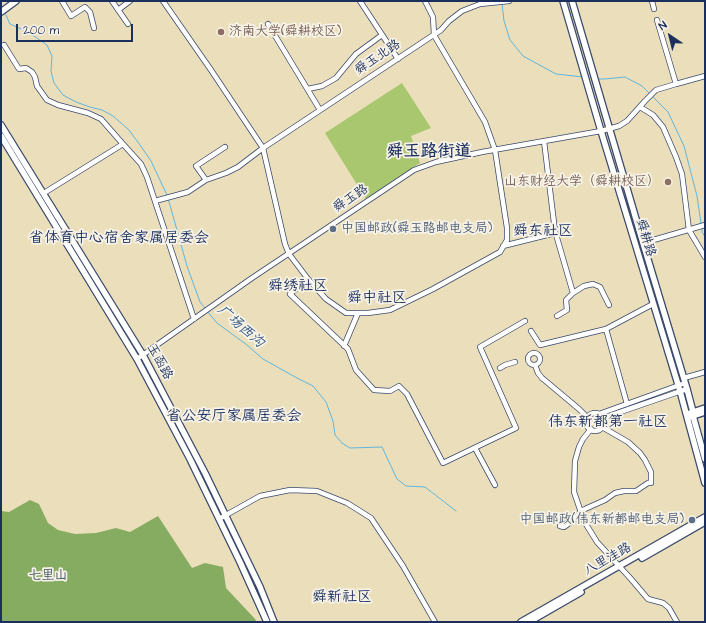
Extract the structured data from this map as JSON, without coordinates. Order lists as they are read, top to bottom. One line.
{"streets":{"main road":["舜耕路","玉函路","八里洼路"],"street":["舜玉北路","舜玉路"]},"crossings":[["舜玉路","舜耕路"],["舜玉路","玉函路"]],"districts":["舜玉路街道","舜东社区","省体育中心宿舍家属居委会","舜绣社区","舜中社区","省公安厅家属居委会","伟东新都第一社区","舜新社区"],"water":["广场西沟"],"parks":["七里山"],"places":["济南大学(舜耕校区)","山东财经大学（舜耕校区）","中国邮政(舜玉路邮电支局)","中国邮政(伟东新都邮电支局)"],"scale_bar":"200 m","north":"top left"}
